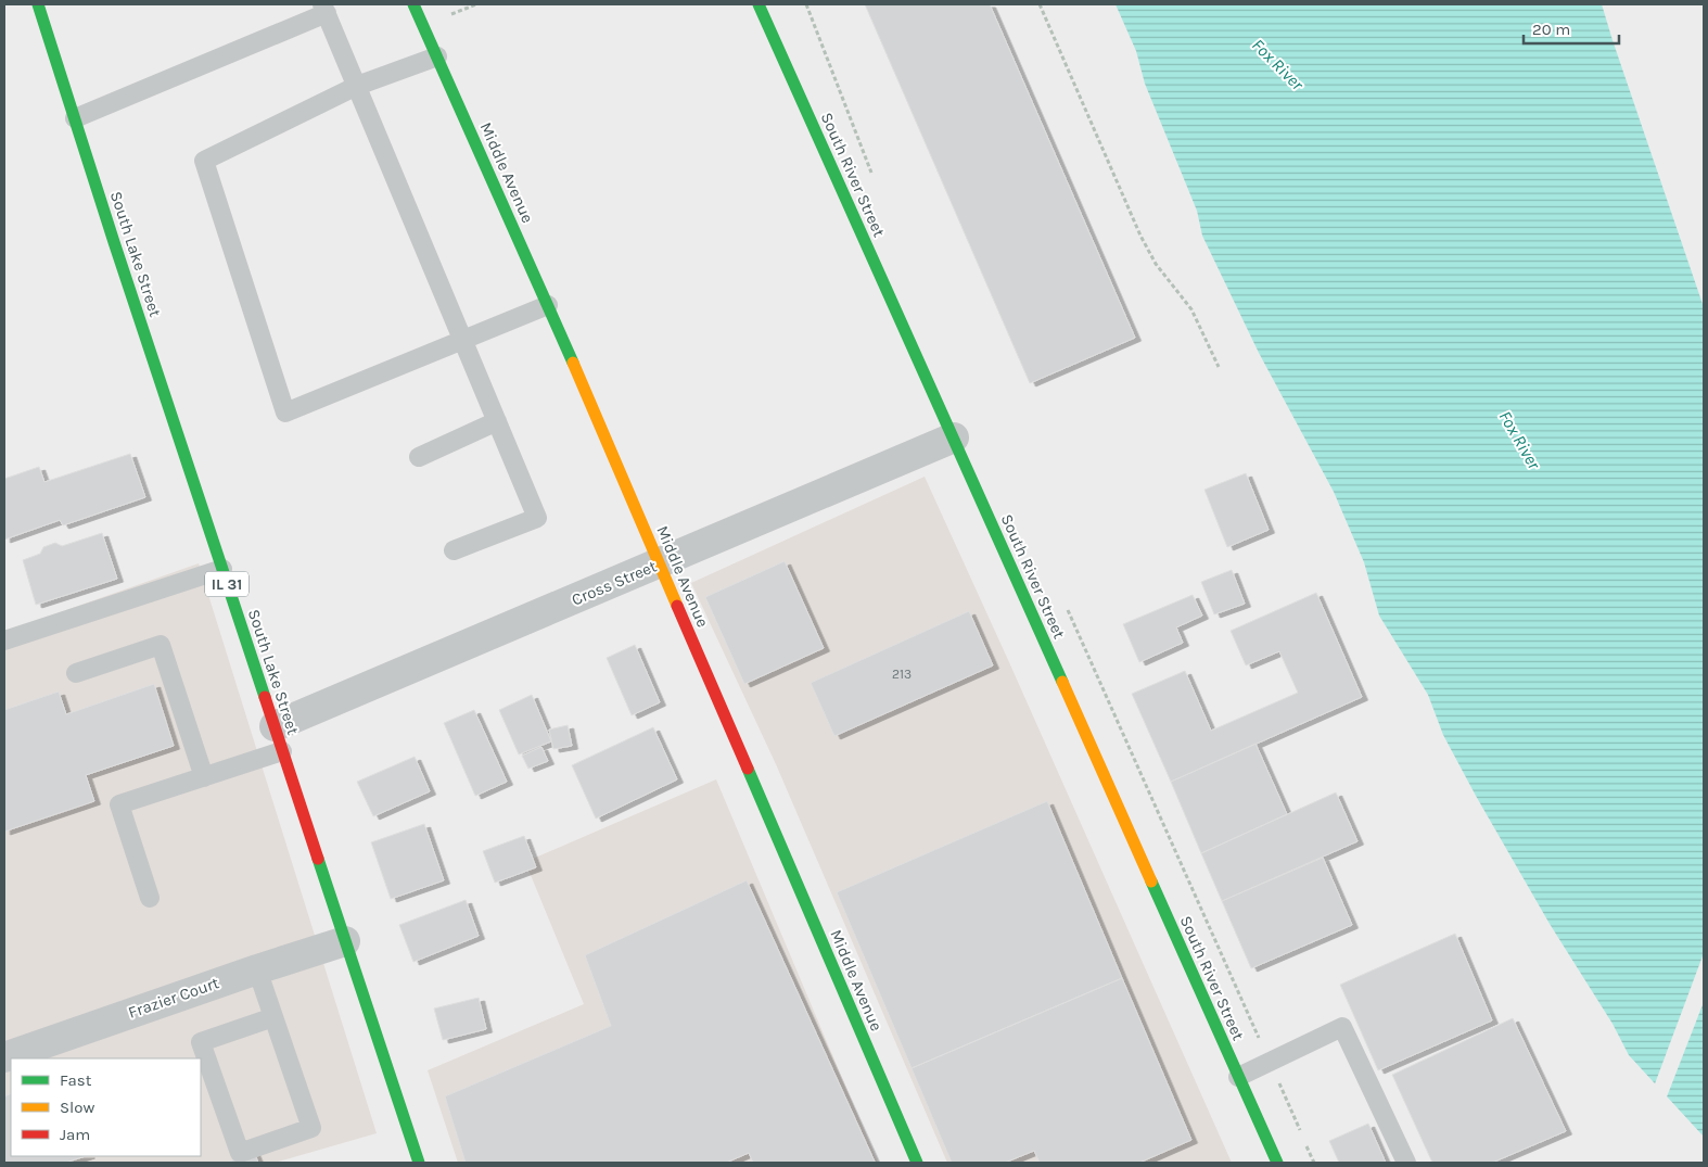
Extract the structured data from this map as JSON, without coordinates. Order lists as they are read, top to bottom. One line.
{"streets":{"street":["Middle Avenue","South River Street","South Lake Street","Cross Street","IL 31","Frazier Court"]},"crossings":[["Middle Avenue","Cross Street"],["South River Street","Cross Street"],["South Lake Street","Cross Street"],["South Lake Street","Frazier Court"]],"water":["Fox River"],"house_numbers":["213"],"legend":["Fast","Slow","Jam"],"scale_bar":"20 m"}
